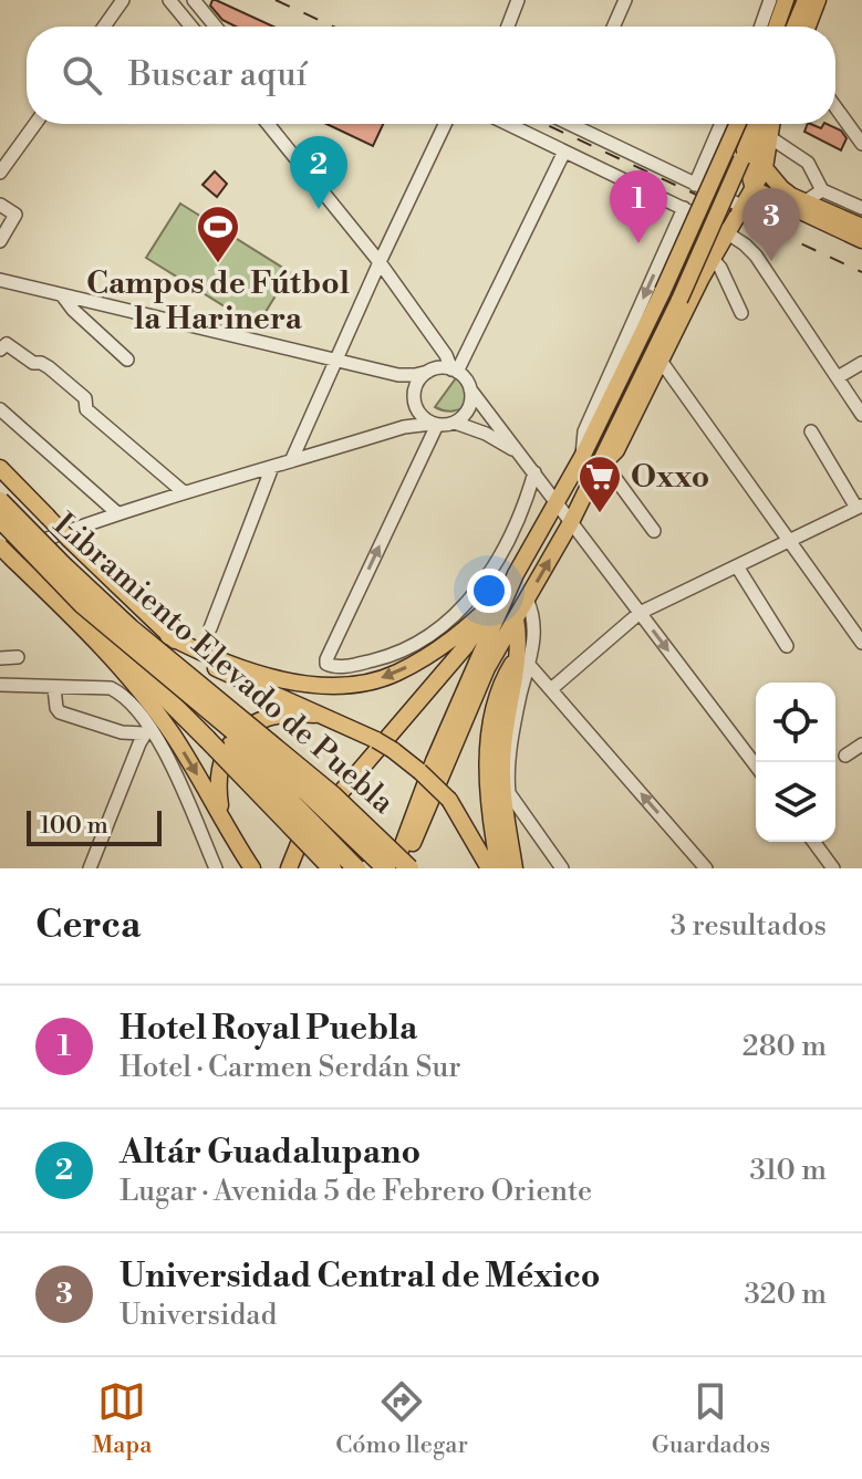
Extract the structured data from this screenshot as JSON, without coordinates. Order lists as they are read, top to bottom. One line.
{"streets":{"highway":["Libramiento Elevado de Puebla"]},"places":{"sports":["Campos de Fútbol la Harinera"],"supermarket":["Oxxo"]},"scale_bar":"100 m","page":{"search":"Buscar aquí","pins":["2","1","3"],"scale":"100 m","heading":["Cerca","3 resultados"],"list":[{"mark":"1","name":"Hotel Royal Puebla","note":"Hotel · Carmen Serdán Sur","value":"280 m"},{"mark":"2","name":"Altár Guadalupano","note":"Lugar · Avenida 5 de Febrero Oriente","value":"310 m"},{"mark":"3","name":"Universidad Central de México","note":"Universidad","value":"320 m"}],"nav":["Mapa","Cómo llegar","Guardados"]}}
